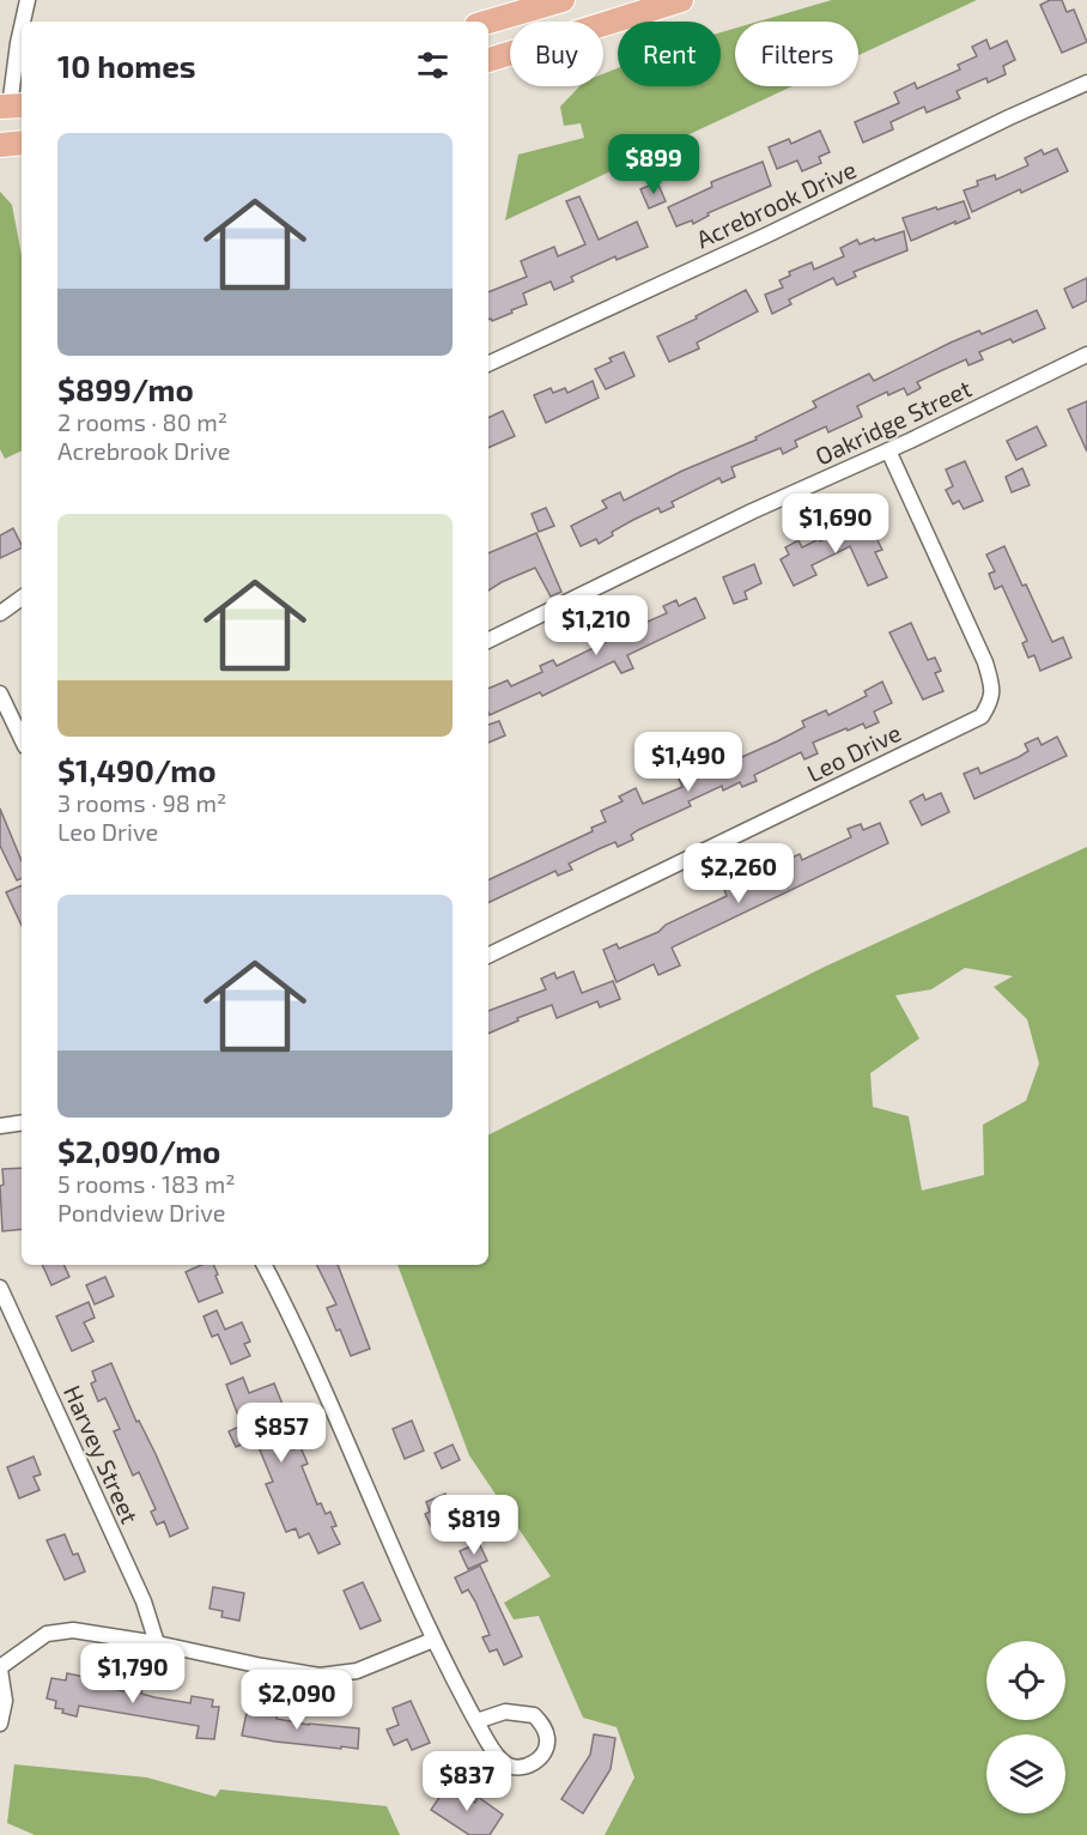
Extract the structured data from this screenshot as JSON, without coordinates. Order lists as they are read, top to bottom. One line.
{"streets":{"street":["Acrebrook Drive","Oakridge Street","Leo Drive","Harvey Street"]},"crossings":[["Oakridge Street","Leo Drive"]],"page":{"chip":["Buy","Rent","Filters"],"heading":"10 homes","list":[{"name":"$899/mo","note":"2 rooms · 80 m² · Acrebrook Drive"},{"name":"$1,490/mo","note":"3 rooms · 98 m² · Leo Drive"},{"name":"$2,090/mo","note":"5 rooms · 183 m² · Pondview Drive"}],"price":["$899","$1,690","$1,210","$1,490","$2,260","$857","$819","$1,790","$2,090","$837"]}}
